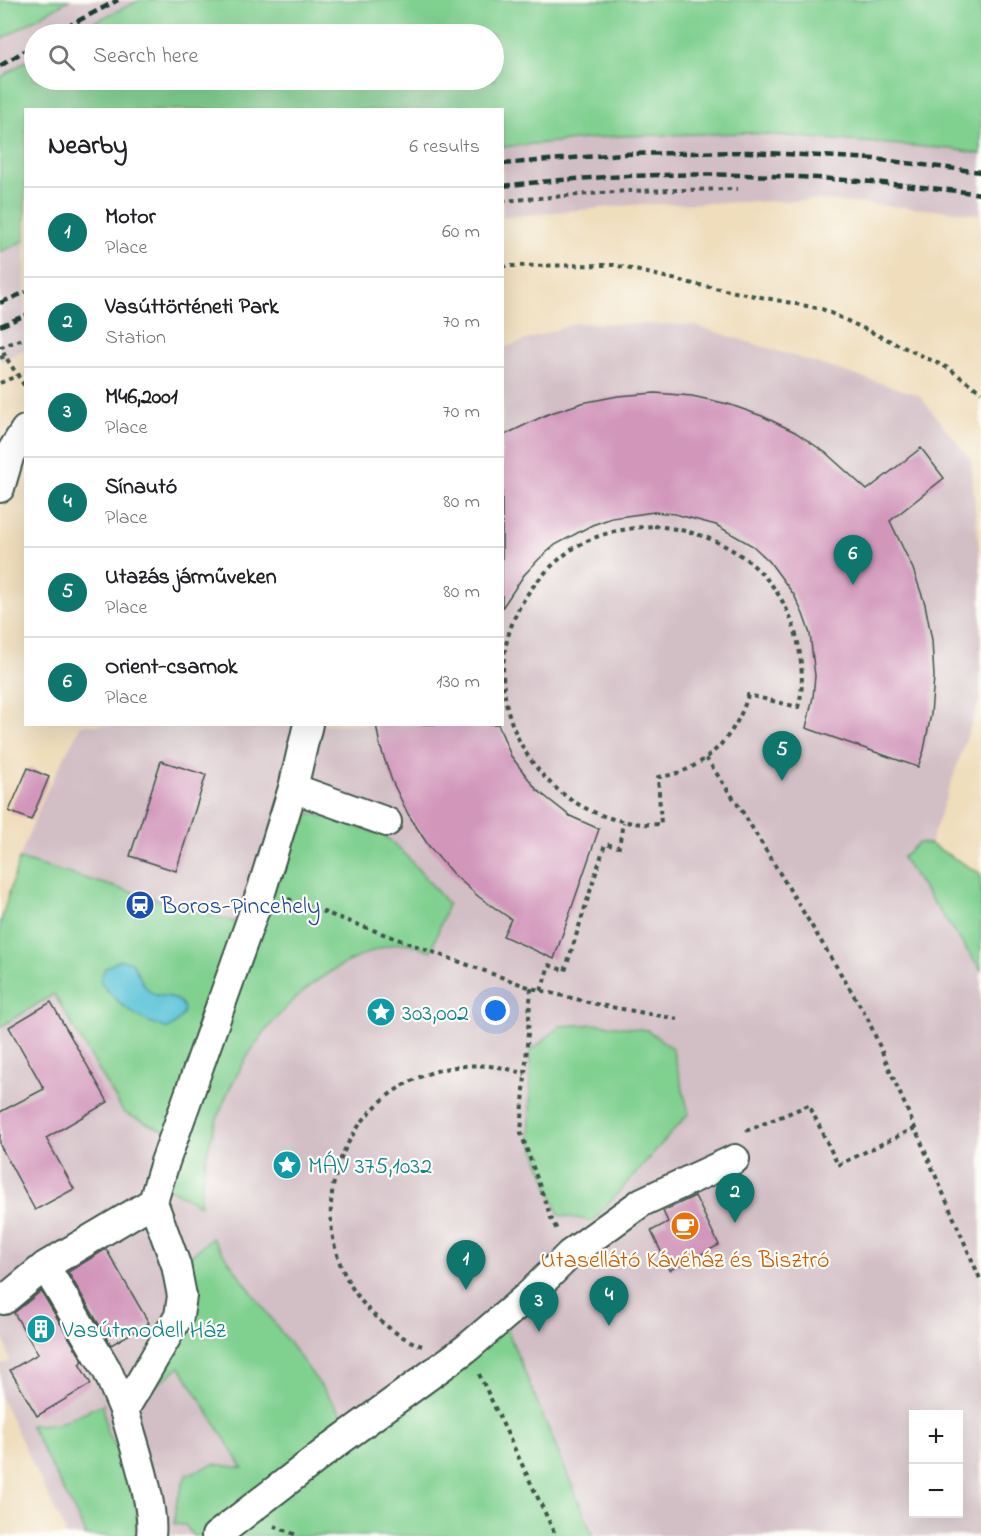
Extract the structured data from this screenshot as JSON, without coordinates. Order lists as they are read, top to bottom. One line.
{"places":{"station":["Boros-Pincehely"],"place":["303,002","MÁV 375,1032"],"cafe":["Utasellátó Kávéház és Bisztró"],"building":["Vasútmodell Ház"]},"page":{"search":"Search here","heading":["Nearby","6 results"],"list":[{"mark":"1","name":"Motor","note":"Place","value":"60 m"},{"mark":"2","name":"Vasúttörténeti Park","note":"Station","value":"70 m"},{"mark":"3","name":"M46,2001","note":"Place","value":"70 m"},{"mark":"4","name":"Sínautó","note":"Place","value":"80 m"},{"mark":"5","name":"Utazás járműveken","note":"Place","value":"80 m"},{"mark":"6","name":"Orient-csarnok","note":"Place","value":"130 m"}],"pins":["6","5","2","1","4","3"],"map_buttons":["+","−"]}}
